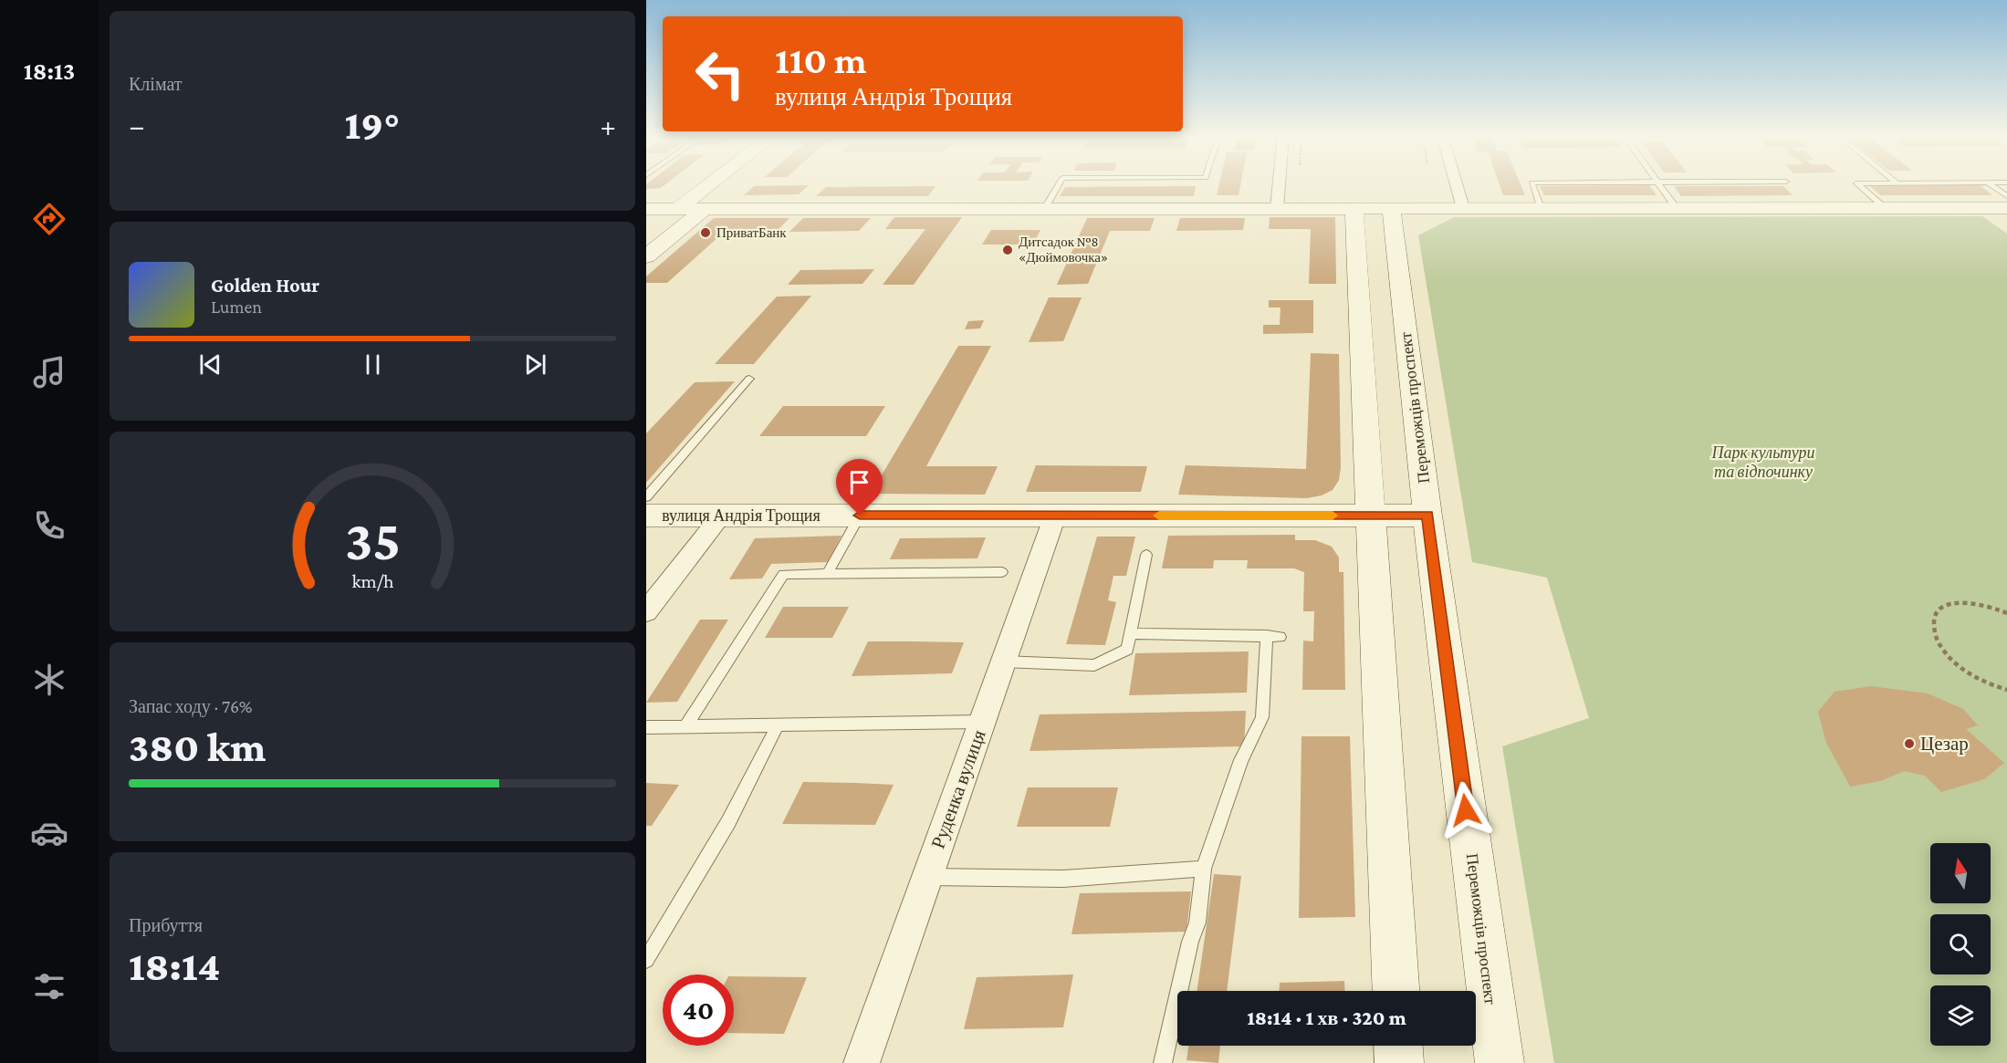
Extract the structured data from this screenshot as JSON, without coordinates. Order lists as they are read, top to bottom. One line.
{"streets":{"street":["Переможців проспект","вулиця Андрія Трощия","Руденка вулиця"]},"crossings":[["Переможців проспект","вулиця Андрія Трощия"],["вулиця Андрія Трощия","Руденка вулиця"]],"parks":["Парк культури та відпочинку"],"places":["ПриватБанк","Дитсадок №8 «Дюймовочка»","Цезар"],"north":"top","page":{"tabs":"18:13","tile":["Клімат",["Запас ходу · 76%","380 km"],["Прибуття","18:14"]],"turn":["110 m","вулиця Андрія Трощия"],"heat":["−","19°","+"],"song":["Golden Hour","Lumen"],"limit":"40","trip":"18:14 · 1 хв · 320 m","gauge":["35","km/h"]}}
